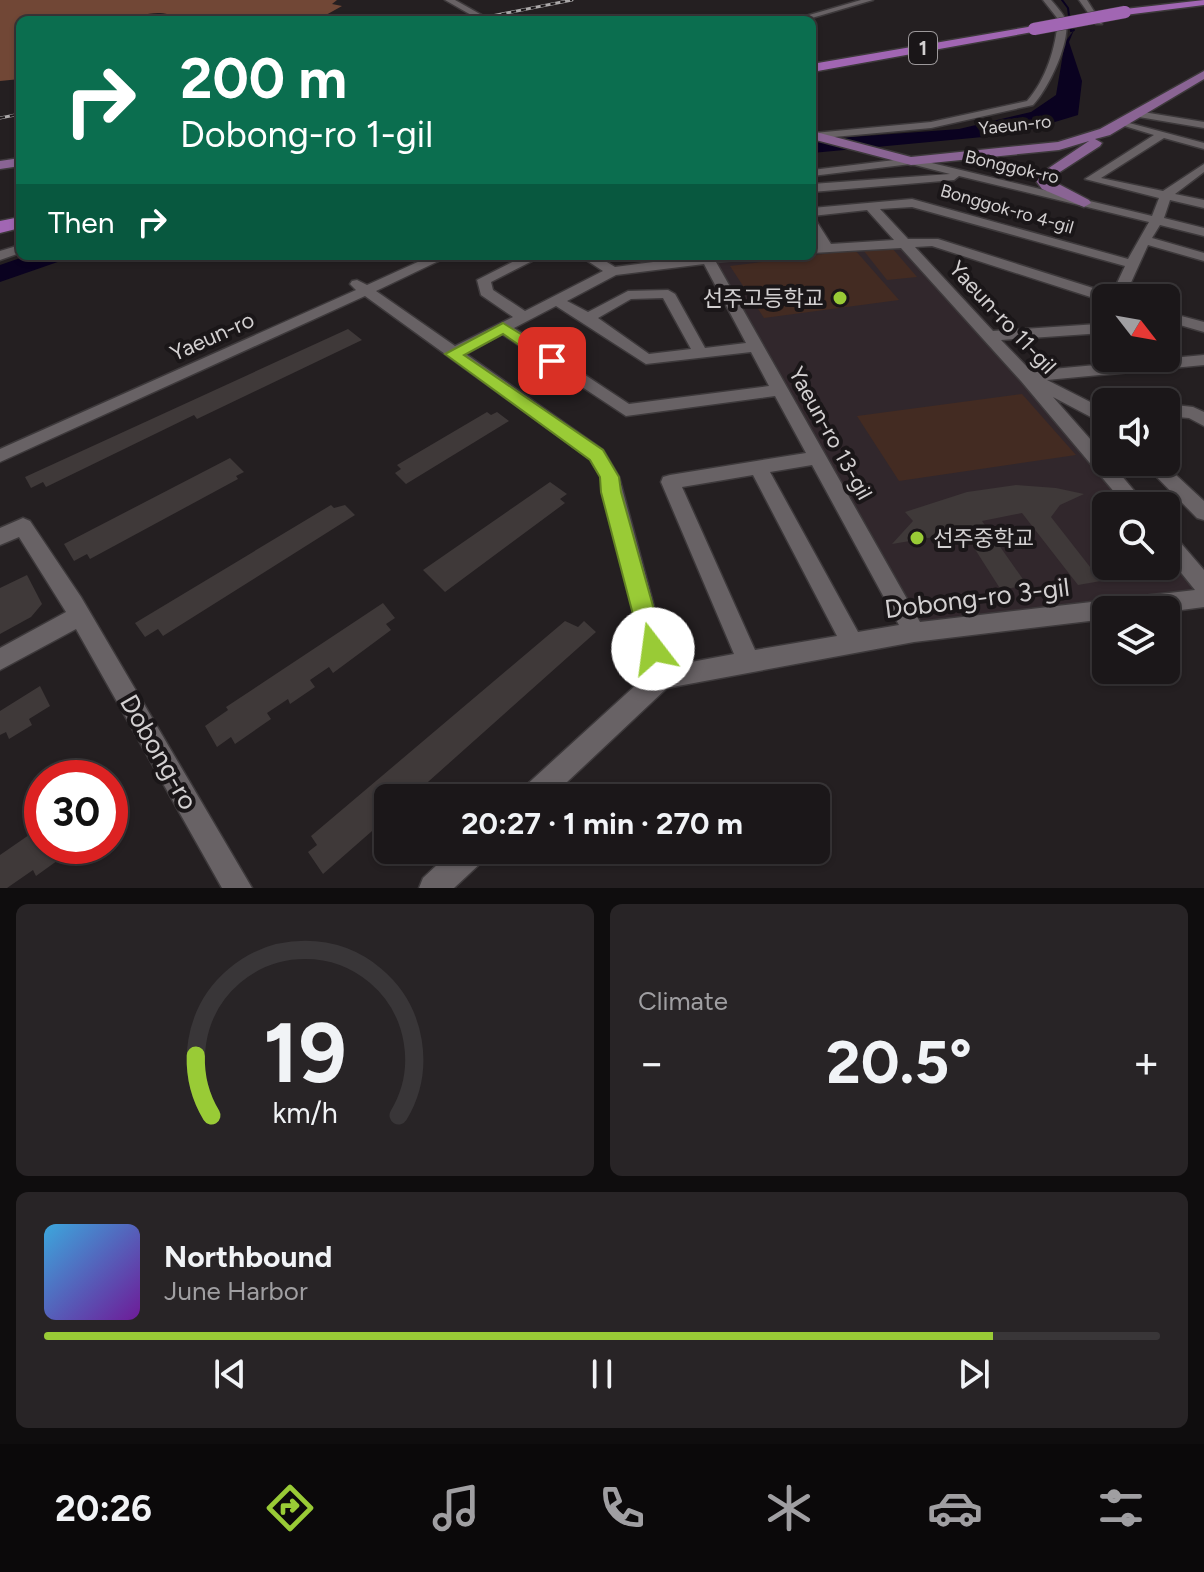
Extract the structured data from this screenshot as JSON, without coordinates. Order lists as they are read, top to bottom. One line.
{"streets":{"highway":["1"],"main road":["Yaeun-ro","Bonggok-ro"],"street":["Bonggok-ro 4-gil","Yaeun-ro 11-gil","Yaeun-ro 13-gil","Dobong-ro 3-gil","Dobong-ro"]},"crossings":[["Yaeun-ro","Bonggok-ro"],["Bonggok-ro 4-gil","Yaeun-ro 11-gil"],["Yaeun-ro 13-gil","Dobong-ro 3-gil"]],"places":["선주고등학교","선주중학교"],"north":"bottom right","page":{"turn":["200 m","Dobong-ro 1-gil"],"then":"Then","limit":"30","trip":"20:27 · 1 min · 270 m","tile":"Climate","heat":["−","20.5°","+"],"song":["Northbound","June Harbor"],"tabs":"20:26","gauge":["19","km/h"]}}
